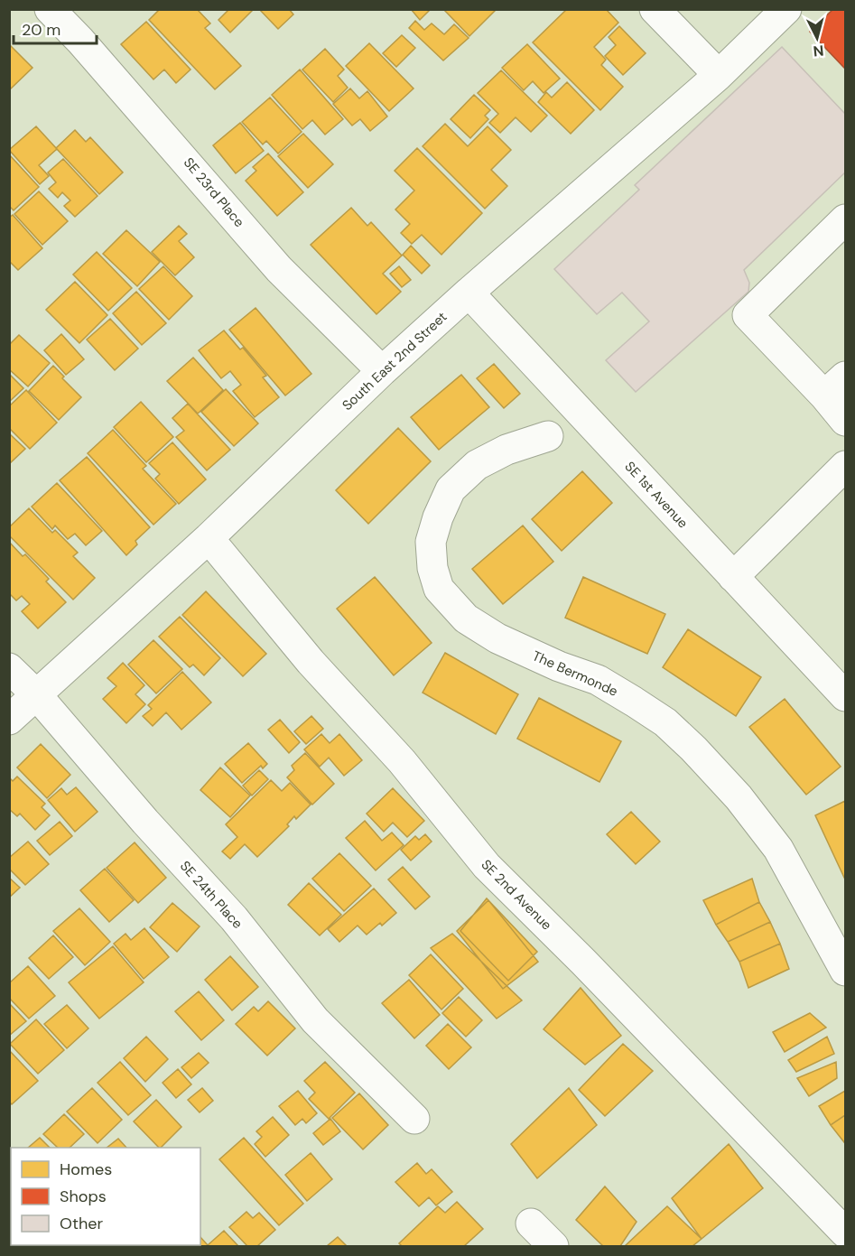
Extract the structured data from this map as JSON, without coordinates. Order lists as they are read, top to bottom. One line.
{"streets":{"street":["SE 23rd Place","South East 2nd Street","SE 1st Avenue","The Bermonde","SE 24th Place","SE 2nd Avenue"]},"crossings":[["SE 23rd Place","South East 2nd Street"],["South East 2nd Street","SE 1st Avenue"],["South East 2nd Street","SE 24th Place"],["South East 2nd Street","SE 2nd Avenue"]],"legend":["Homes","Shops","Other"],"scale_bar":"20 m","north":"bottom"}
